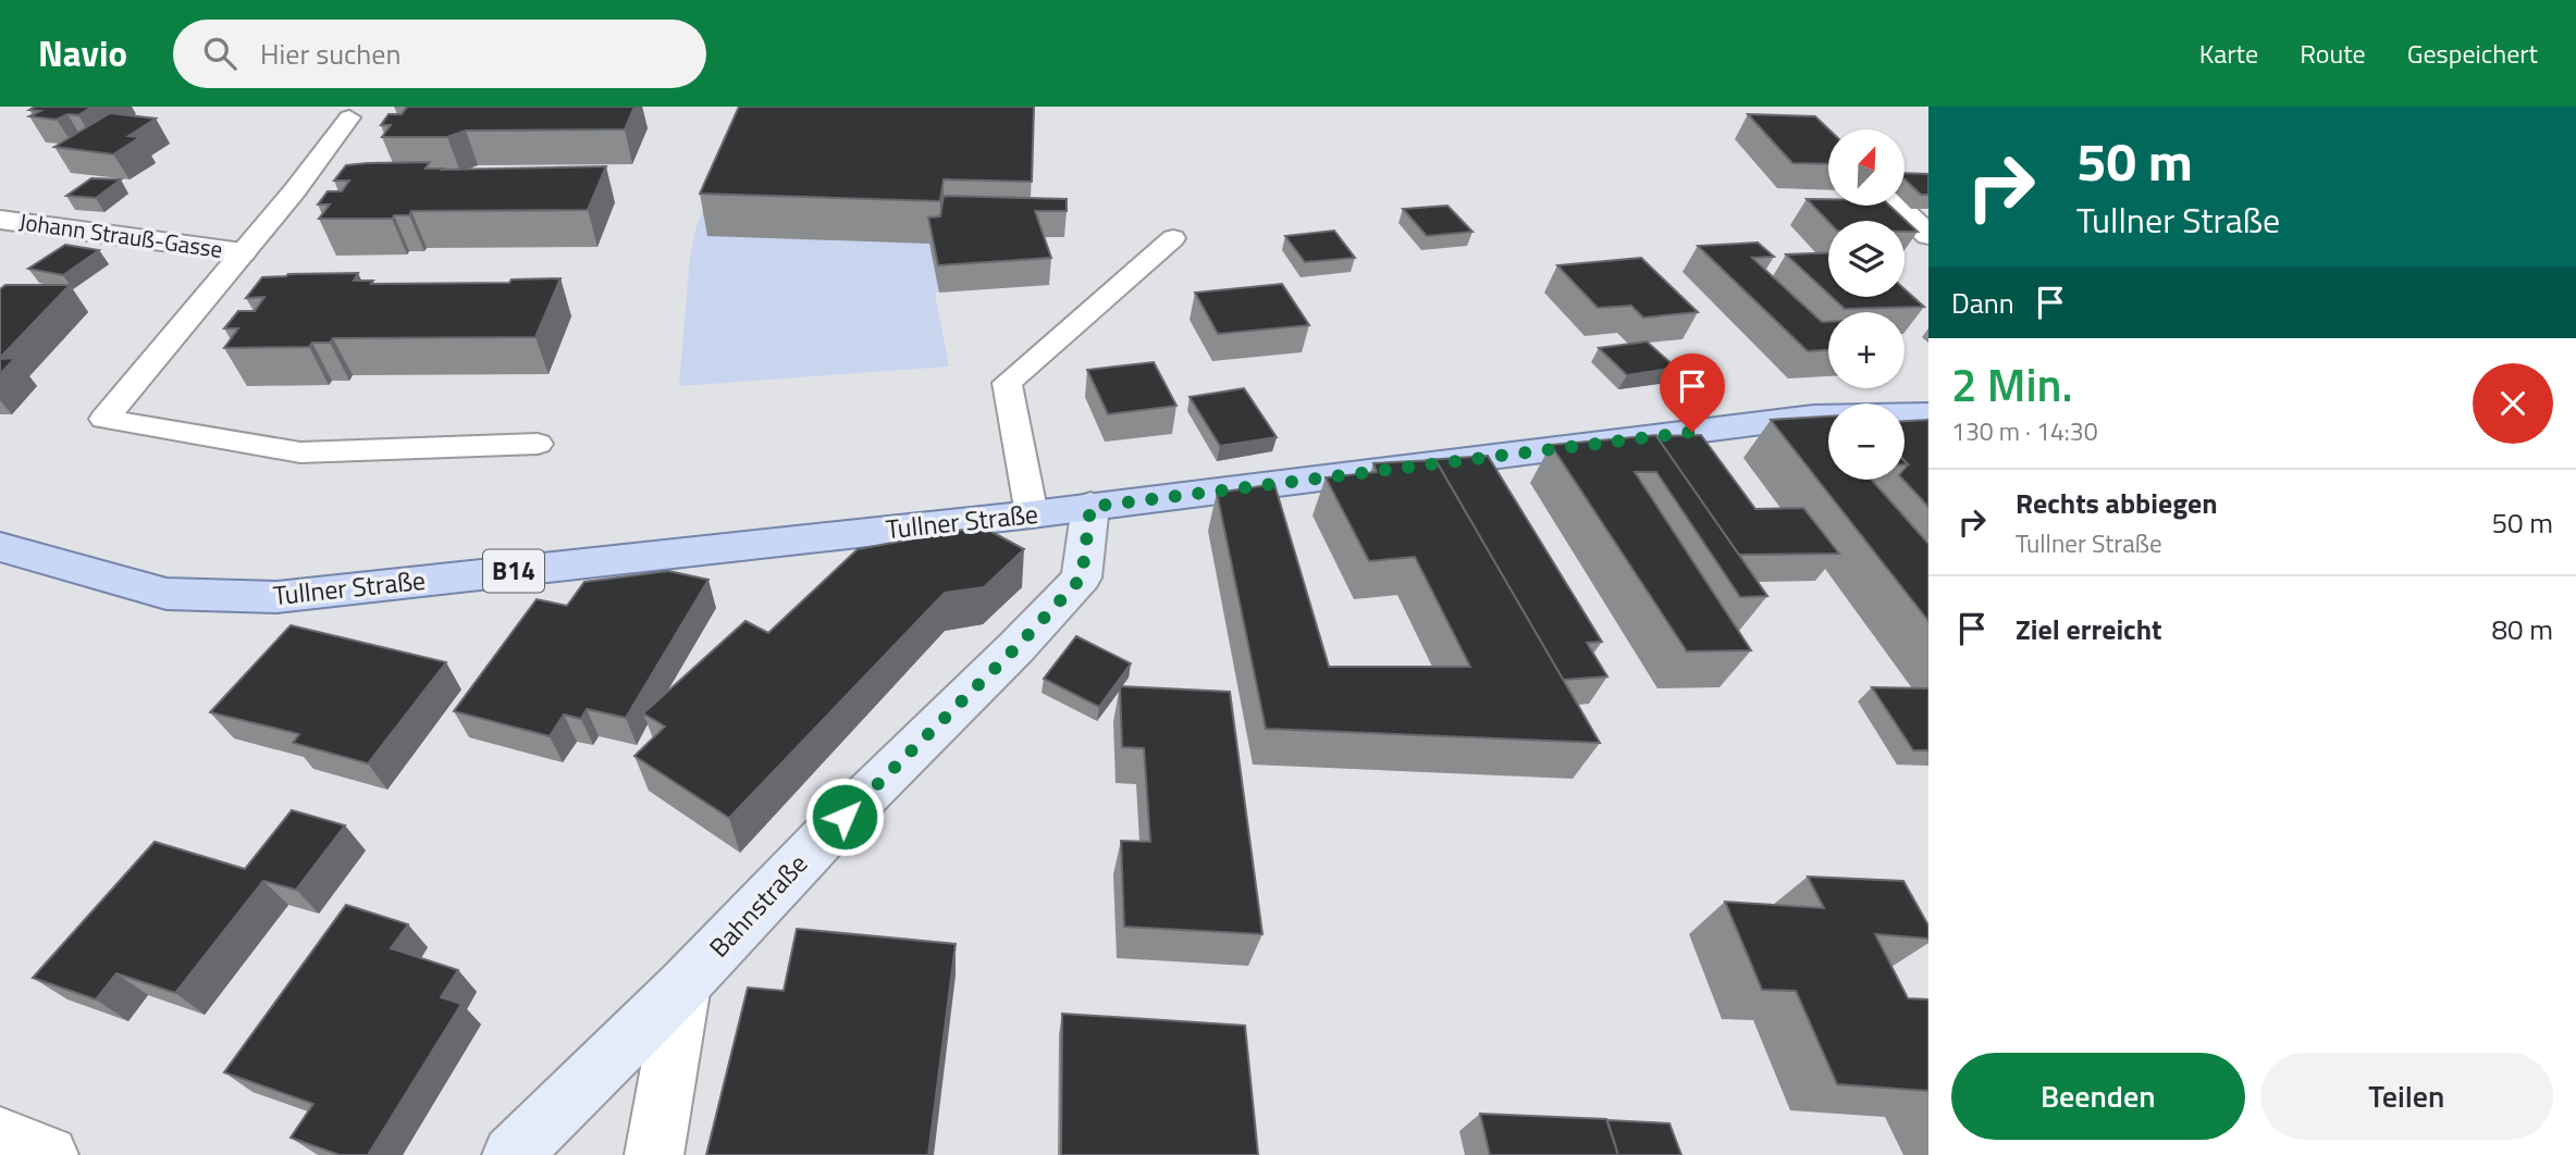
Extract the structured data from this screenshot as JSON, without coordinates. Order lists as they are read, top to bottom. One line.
{"streets":{"main road":["Tullner Straße","B14"],"street":["Johann Strauß-Gasse","Bahnstraße"]},"crossings":[["Tullner Straße","Bahnstraße"]],"north":"top right","page":{"header":"Navio","search":"Hier suchen","nav":["Karte","Route","Gespeichert"],"turn":["50 m","Tullner Straße"],"map_buttons":["+","−"],"then":"Dann","heading":["2 Min.","130 m · 14:30"],"list":[{"name":"Rechts abbiegen","note":"Tullner Straße","value":"50 m"},{"name":"Ziel erreicht","value":"80 m"}],"buttons":["Beenden","Teilen"]}}
